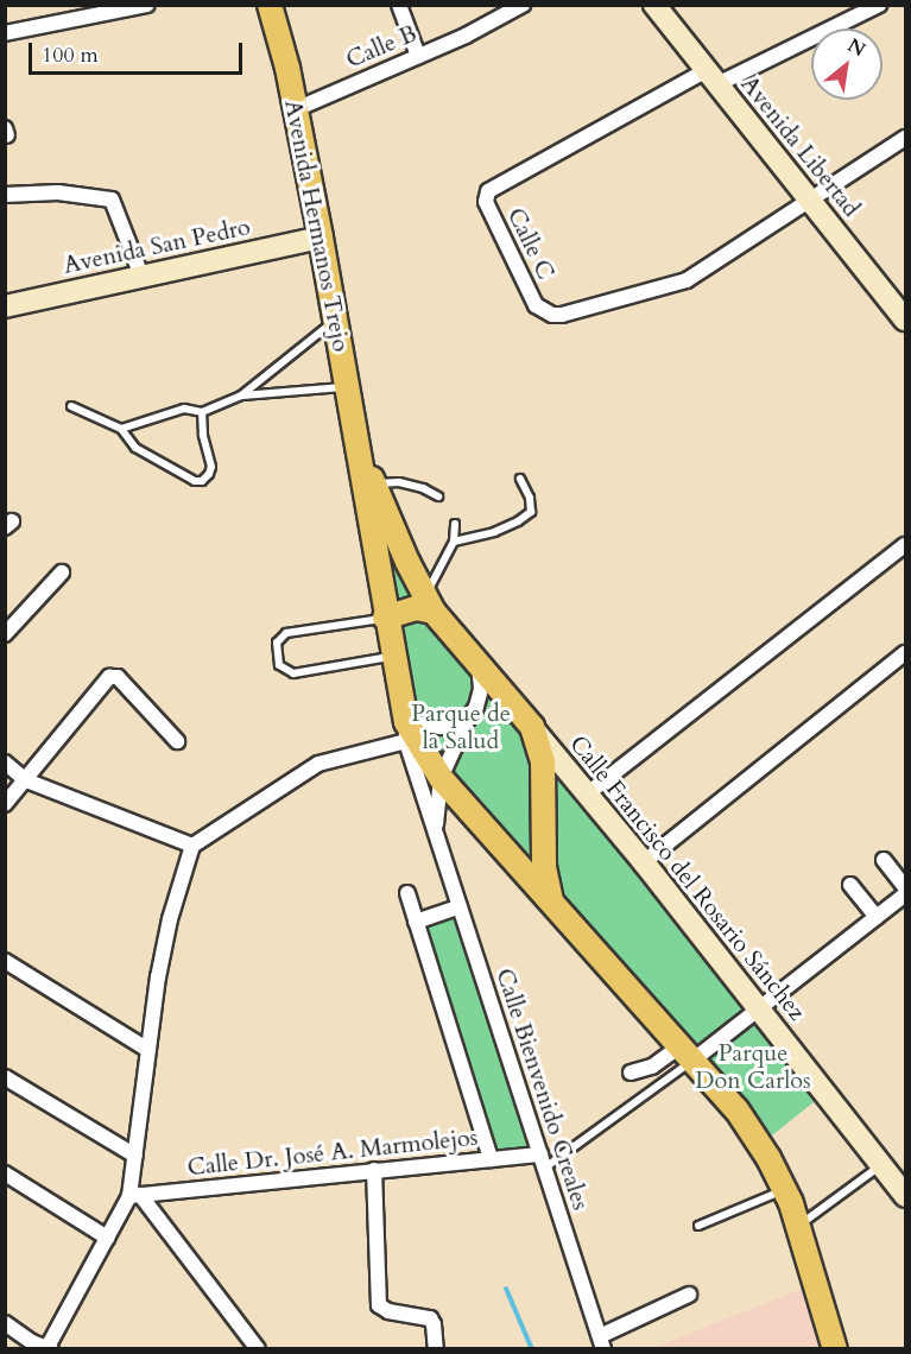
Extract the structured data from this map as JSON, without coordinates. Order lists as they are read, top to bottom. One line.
{"streets":{"main road":["Avenida Hermanos Trejo"],"street":["Calle B","Avenida Libertad","Calle C","Avenida San Pedro","Calle Francisco del Rosario Sánchez","Calle Bienvenido Creales","Calle Dr. José A. Marmolejos"]},"crossings":[["Calle B","Avenida Hermanos Trejo"],["Avenida Libertad","Calle C"],["Avenida Hermanos Trejo","Avenida San Pedro"],["Avenida Hermanos Trejo","Calle Francisco del Rosario Sánchez"],["Avenida Hermanos Trejo","Calle Bienvenido Creales"],["Calle Bienvenido Creales","Calle Dr. José A. Marmolejos"]],"parks":["Parque de la Salud","Parque Don Carlos"],"scale_bar":"100 m","north":"top right"}
